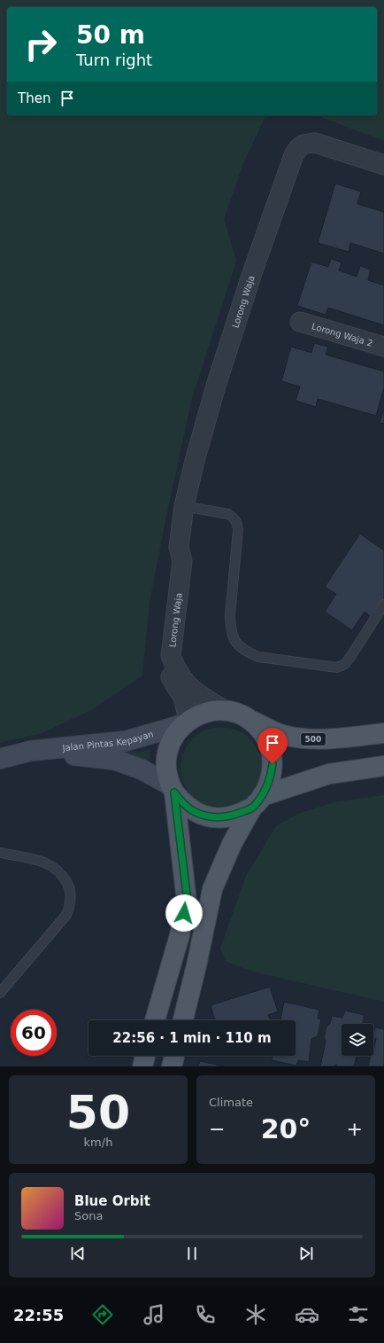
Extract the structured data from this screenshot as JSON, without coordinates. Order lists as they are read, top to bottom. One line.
{"streets":{"main road":["500"],"street":["Lorong Waja","Lorong Waja 2","Jalan Pintas Kepayan"]},"crossings":[["Lorong Waja","500"],["Lorong Waja","Jalan Pintas Kepayan"],["500","Jalan Pintas Kepayan"]],"page":{"turn":["50 m","Turn right"],"then":"Then","limit":"60","trip":"22:56 · 1 min · 110 m","tile":[["50","km/h"],"Climate"],"heat":["−","20°","+"],"song":["Blue Orbit","Sona"],"tabs":"22:55"}}
